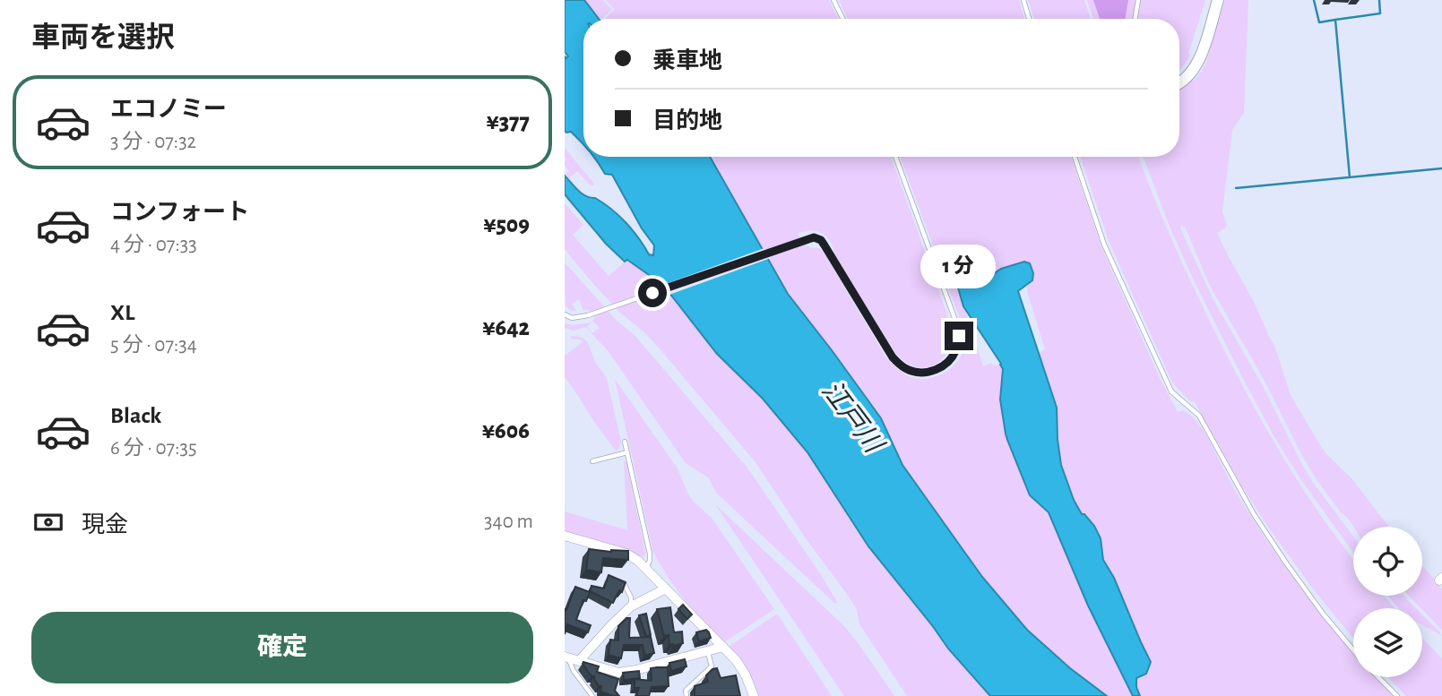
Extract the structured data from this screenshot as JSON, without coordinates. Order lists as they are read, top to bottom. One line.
{"water":["江戸川"],"page":{"heading":"車両を選択","banner":["乗車地","目的地"],"list":[{"name":"エコノミー","note":"3 分 · 07:32","value":"¥377"},{"name":"コンフォート","note":"4 分 · 07:33","value":"¥509"},{"name":"XL","note":"5 分 · 07:34","value":"¥642"},{"name":"Black","note":"6 分 · 07:35","value":"¥606"}],"bubble":"1 分","pay":["現金","340 m"],"buttons":"確定"}}
